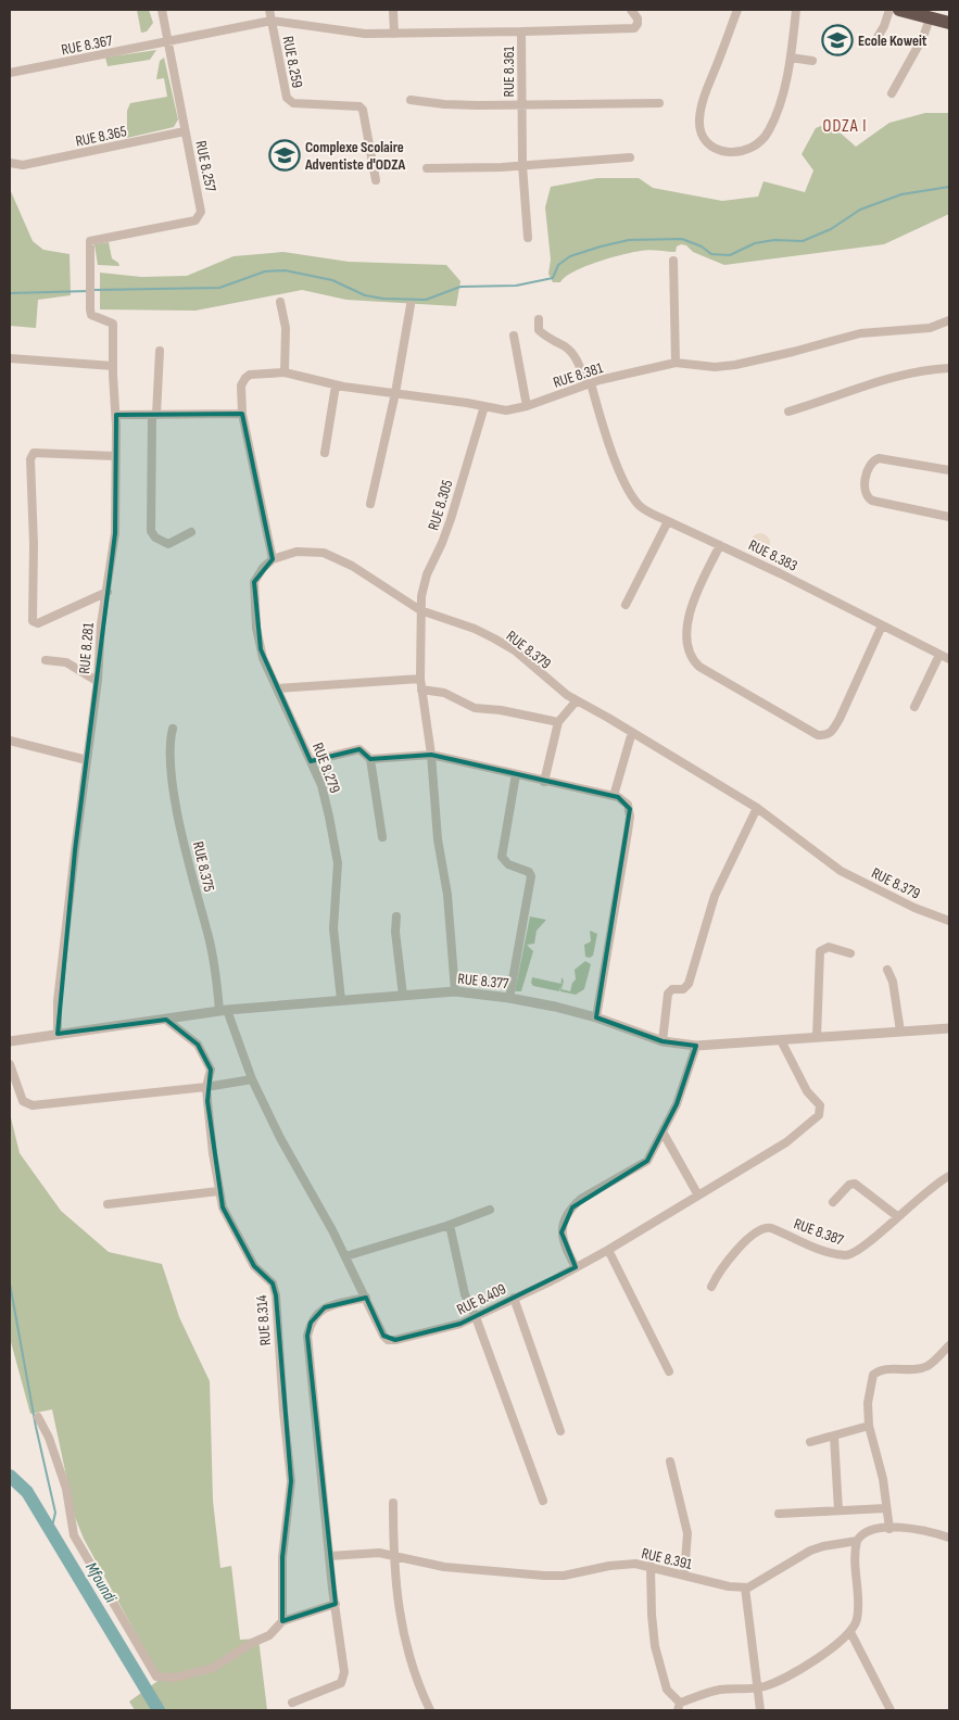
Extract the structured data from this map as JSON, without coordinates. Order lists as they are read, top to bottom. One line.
{"streets":{"street":["RUE 8.367","RUE 8.259","RUE 8.361","RUE 8.365","RUE 8.257","RUE 8.381","RUE 8.305","RUE 8.383","RUE 8.281","RUE 8.379","RUE 8.279","RUE 8.375","RUE 8.377","RUE 8.387","RUE 8.409","RUE 8.314","RUE 8.391"]},"crossings":[["RUE 8.367","RUE 8.259"],["RUE 8.367","RUE 8.361"],["RUE 8.367","RUE 8.257"],["RUE 8.259","RUE 8.361"],["RUE 8.365","RUE 8.257"],["RUE 8.257","RUE 8.281"],["RUE 8.381","RUE 8.305"],["RUE 8.381","RUE 8.383"],["RUE 8.305","RUE 8.379"],["RUE 8.305","RUE 8.377"],["RUE 8.281","RUE 8.377"],["RUE 8.379","RUE 8.279"],["RUE 8.279","RUE 8.377"],["RUE 8.375","RUE 8.377"],["RUE 8.375","RUE 8.409"],["RUE 8.377","RUE 8.409"],["RUE 8.377","RUE 8.314"]],"districts":["ODZA I"],"water":["Mfoundi"],"places":{"school or university":["Ecole Koweit","Complexe Scolaire Adventiste d'ODZA"]}}
